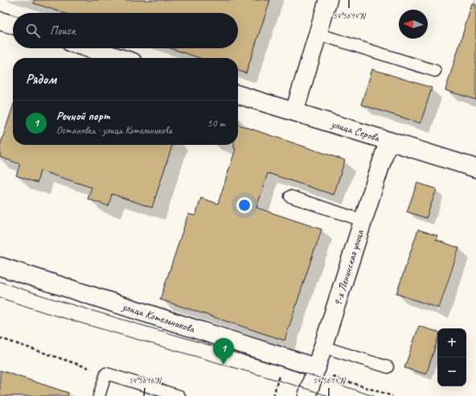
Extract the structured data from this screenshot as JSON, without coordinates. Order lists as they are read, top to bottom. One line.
{"streets":{"street":["улица Серова","9-я Ленинская улица","улица Котельникова"]},"crossings":[["улица Серова","9-я Ленинская улица"],["9-я Ленинская улица","улица Котельникова"]],"north":"left","page":{"search":"Поиск","heading":"Рядом","list":[{"mark":"1","name":"Речной порт","note":"Остановка · улица Котельникова","value":"50 m"}],"map_buttons":["+","−"],"pins":"1"},"coordinates":["54°56'14\"N","54°56'16\"N"]}
